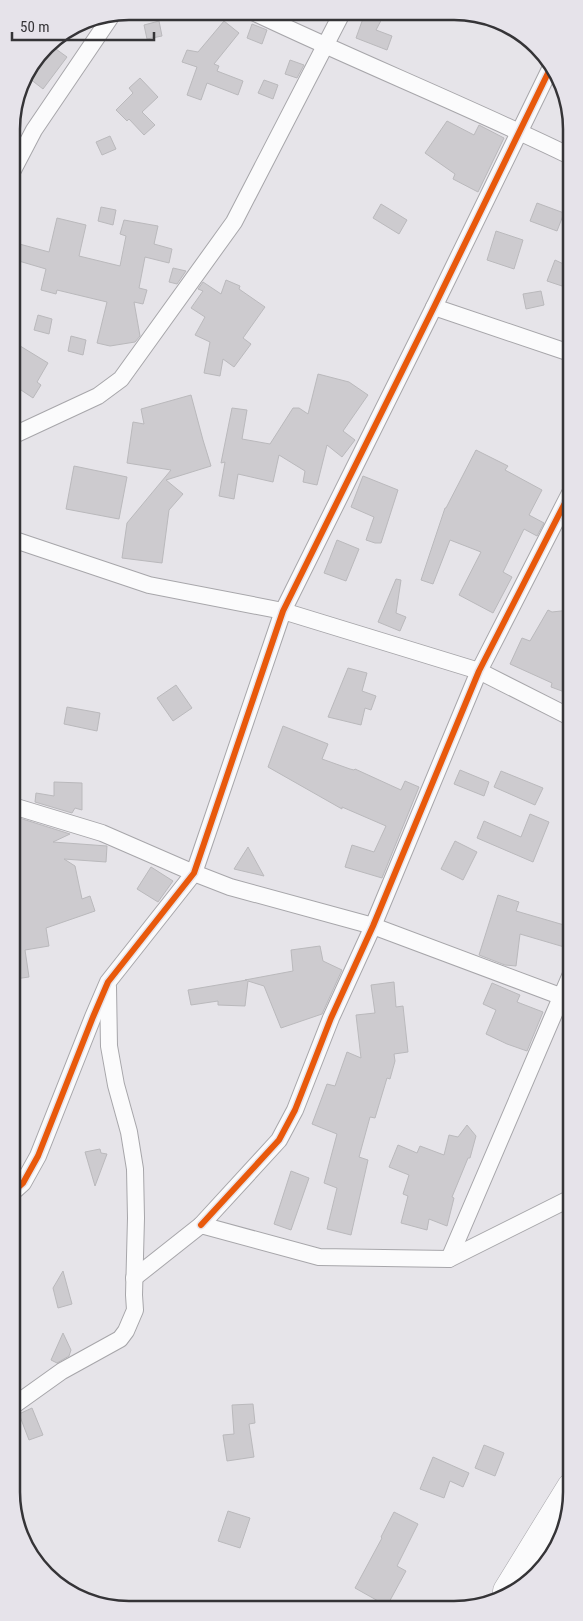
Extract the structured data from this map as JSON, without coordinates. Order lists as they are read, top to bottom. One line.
{"scale_bar":"50 m"}
